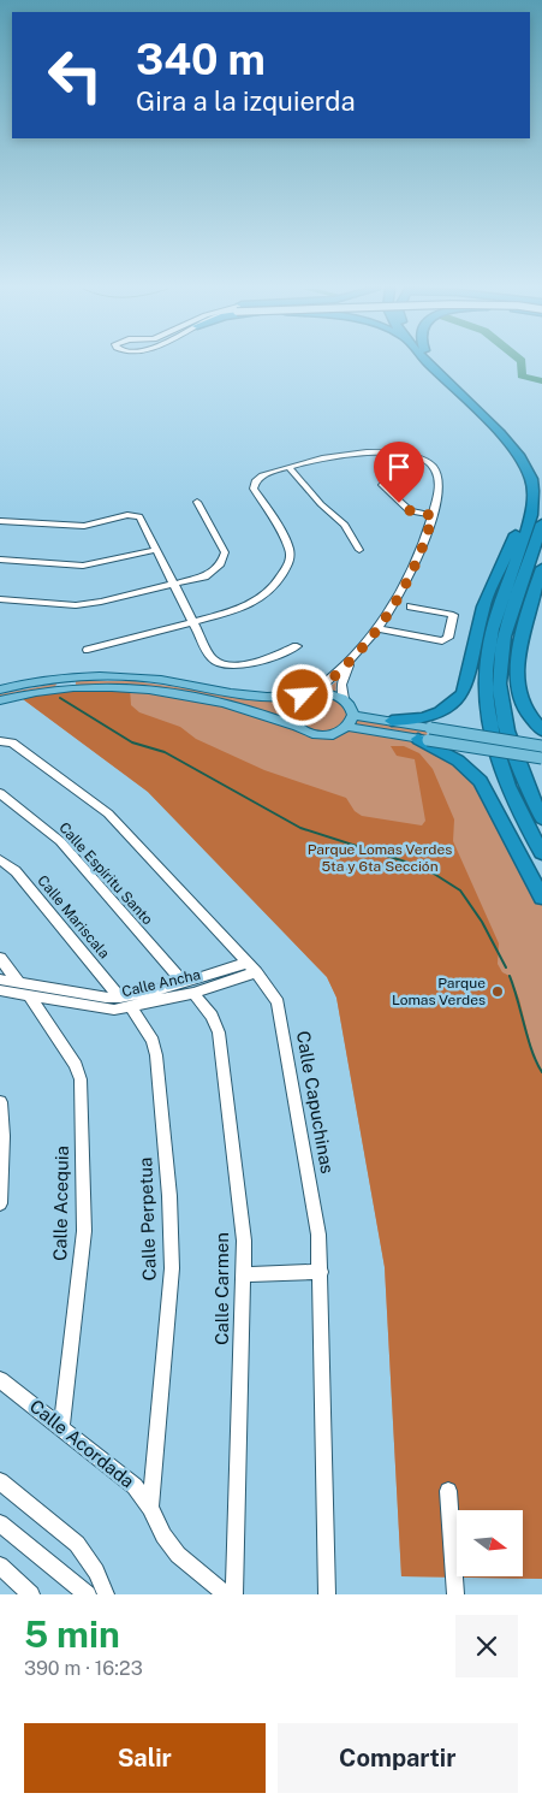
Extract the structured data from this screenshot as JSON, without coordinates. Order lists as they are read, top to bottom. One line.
{"streets":{"street":["Calle Espíritu Santo","Calle Mariscala","Calle Ancha","Calle Capuchinas","Calle Acequia","Calle Perpetua","Calle Carmen","Calle Acordada"]},"crossings":[["Calle Espíritu Santo","Calle Ancha"],["Calle Espíritu Santo","Calle Carmen"],["Calle Mariscala","Calle Ancha"],["Calle Ancha","Calle Capuchinas"],["Calle Ancha","Calle Acequia"],["Calle Ancha","Calle Perpetua"],["Calle Ancha","Calle Carmen"],["Calle Acequia","Calle Acordada"],["Calle Perpetua","Calle Acordada"]],"parks":["Parque Lomas Verdes 5ta y 6ta Sección"],"places":["Parque Lomas Verdes"],"north":"right","page":{"turn":["340 m","Gira a la izquierda"],"heading":["5 min","390 m · 16:23"],"buttons":["Salir","Compartir"]}}
